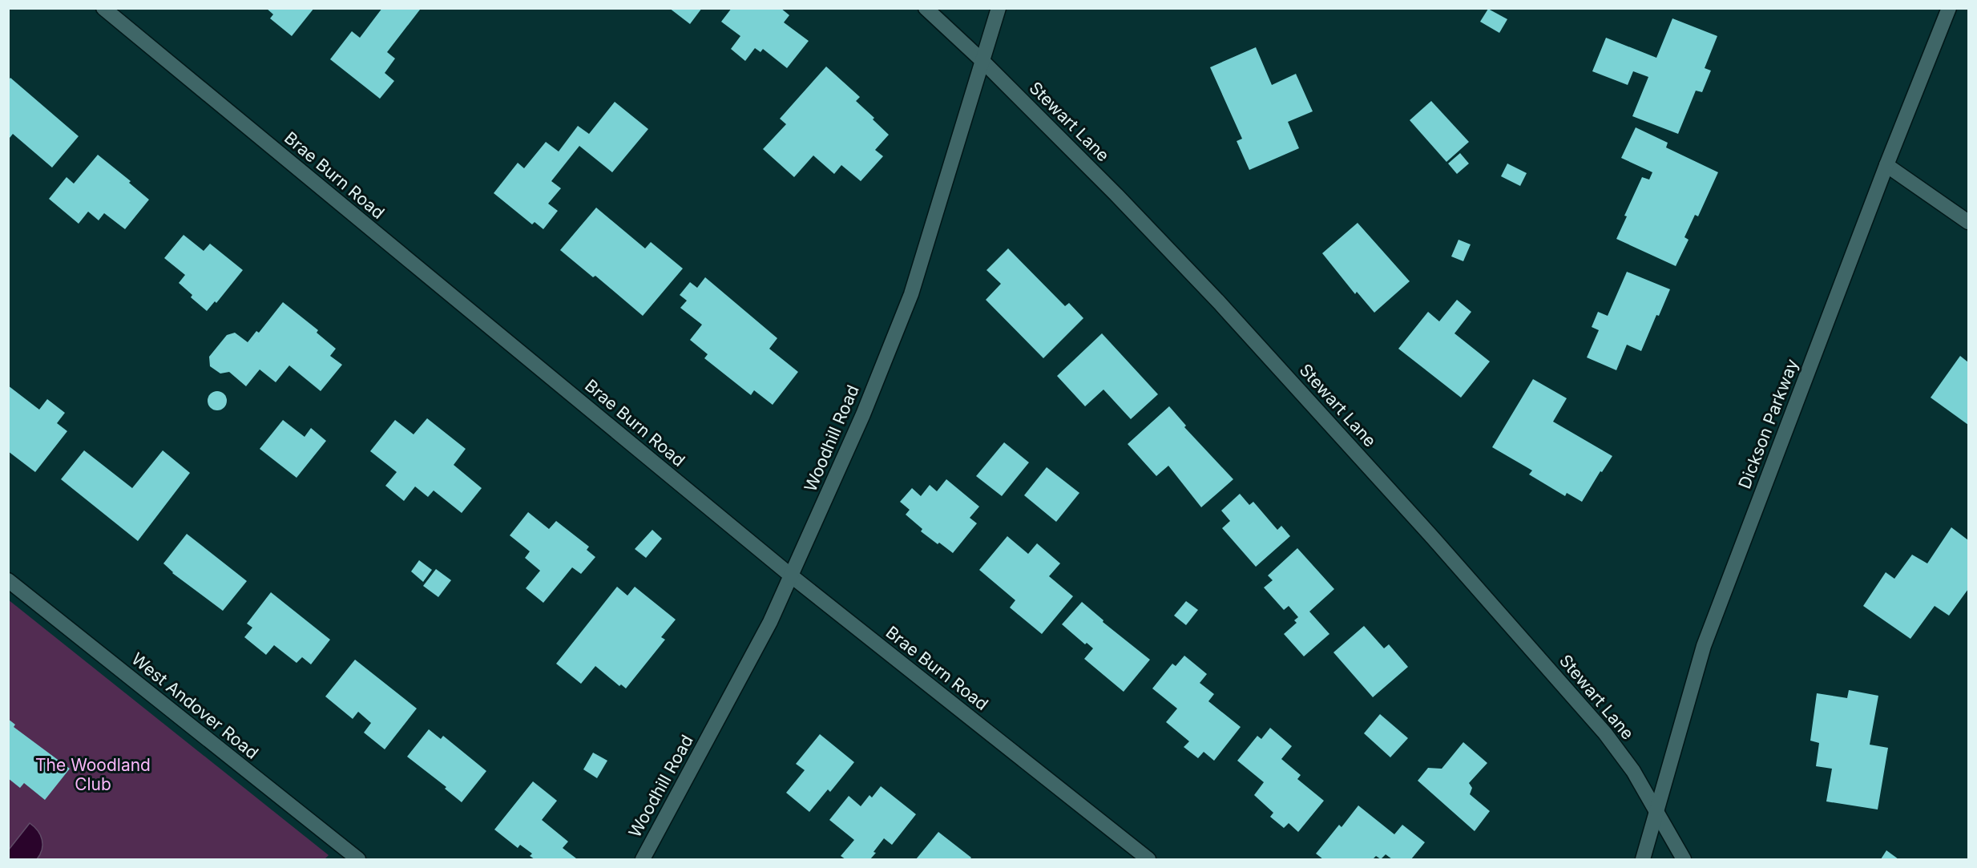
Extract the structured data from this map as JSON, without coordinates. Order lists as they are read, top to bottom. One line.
{"streets":{"street":["Stewart Lane","Brae Burn Road","Dickson Parkway","Woodhill Road","West Andover Road"]},"crossings":[["Stewart Lane","Dickson Parkway"],["Stewart Lane","Woodhill Road"],["Brae Burn Road","Woodhill Road"]],"parks":["The Woodland Club"]}
